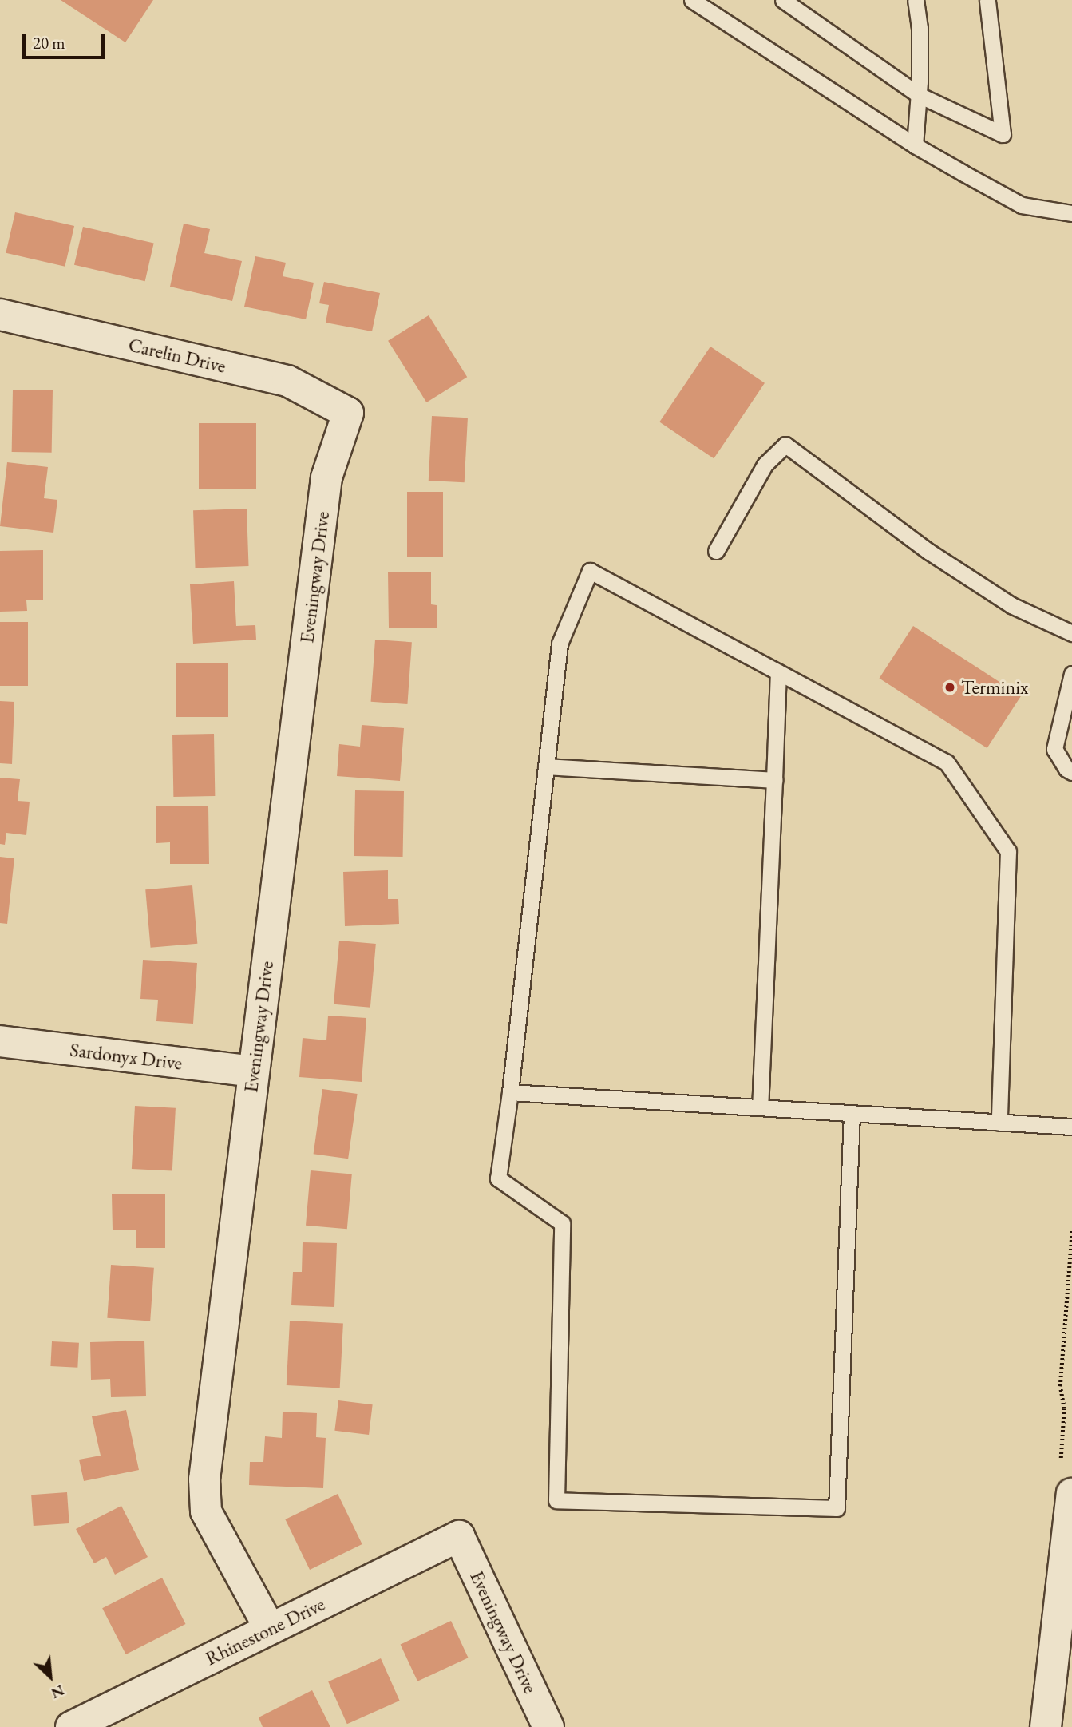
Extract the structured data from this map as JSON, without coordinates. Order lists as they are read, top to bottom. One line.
{"streets":{"street":["Carelin Drive","Eveningway Drive","Sardonyx Drive","Rhinestone Drive"]},"crossings":[["Carelin Drive","Eveningway Drive"],["Eveningway Drive","Sardonyx Drive"],["Eveningway Drive","Rhinestone Drive"]],"places":["Terminix"],"scale_bar":"20 m","north":"bottom right"}
